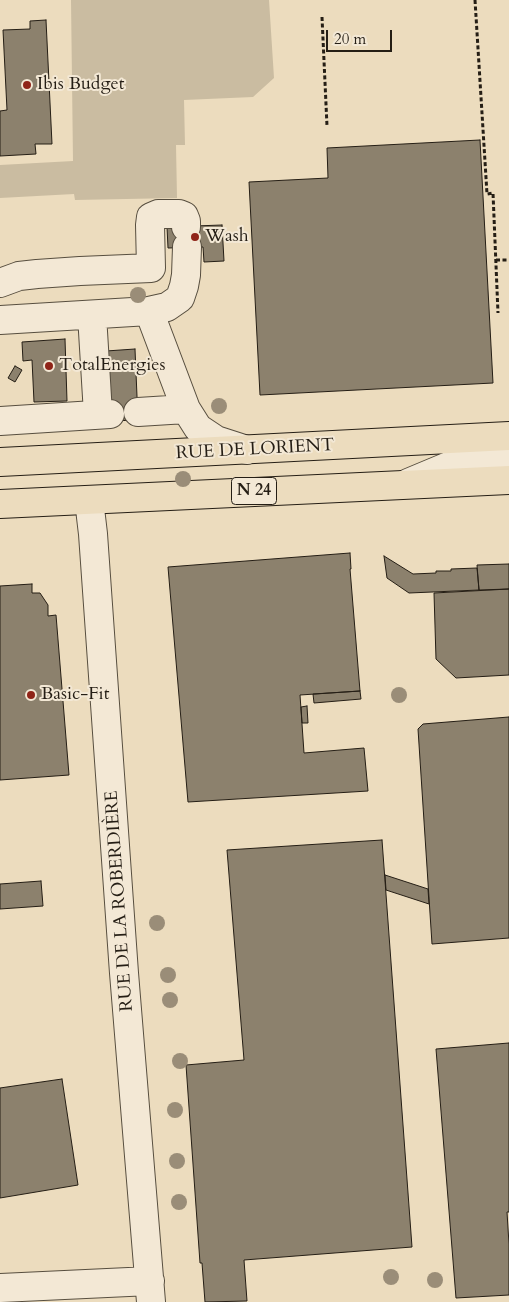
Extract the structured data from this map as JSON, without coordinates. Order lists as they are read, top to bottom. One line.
{"streets":{"main road":["RUE DE LORIENT","N 24"],"street":["RUE DE LA ROBERDIÈRE"]},"crossings":[["N 24","RUE DE LA ROBERDIÈRE"]],"places":["Ibis Budget","Wash","TotalEnergies","Basic-Fit"],"scale_bar":"20 m"}
